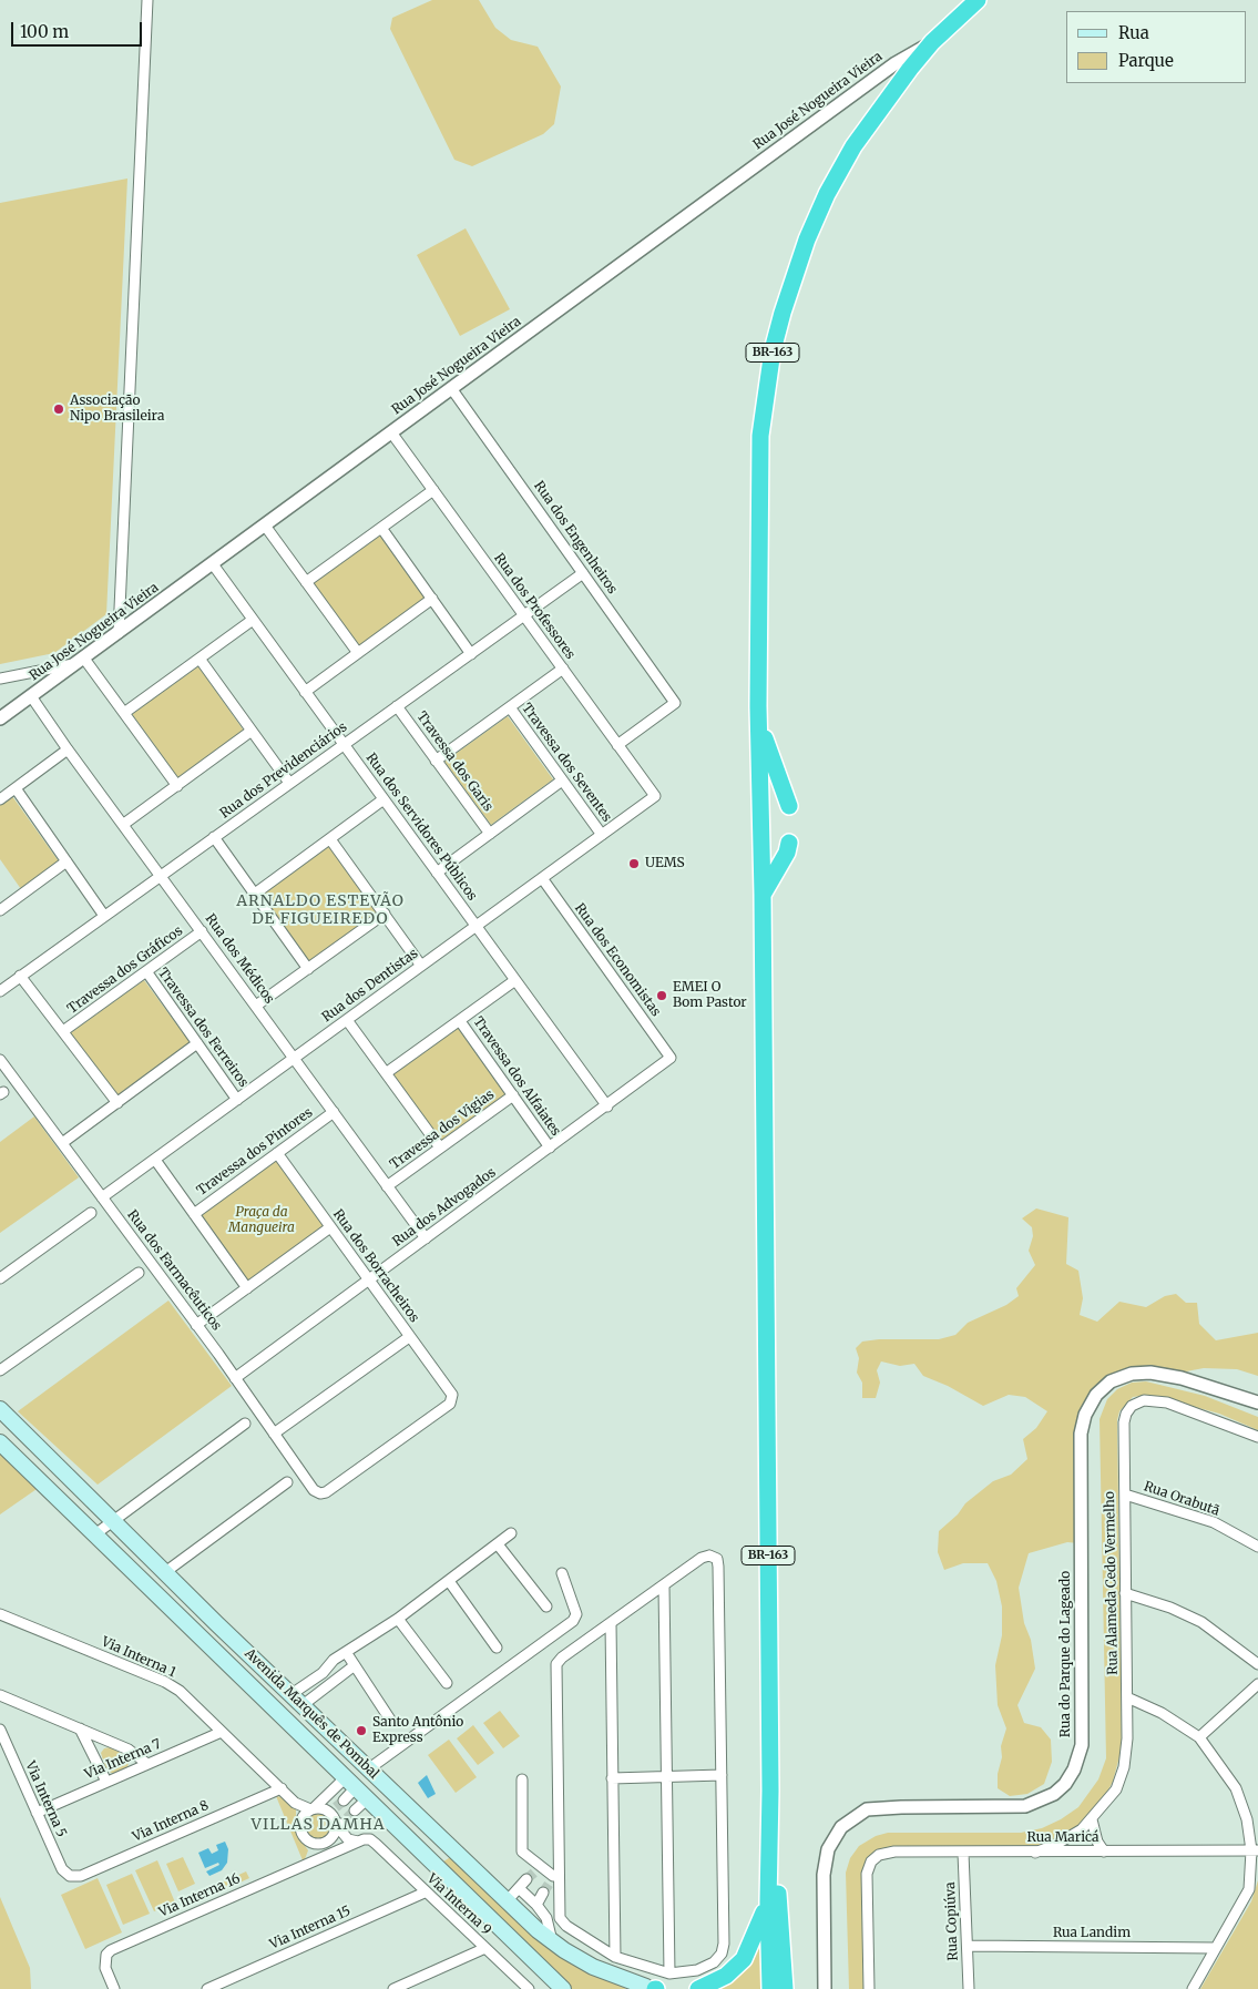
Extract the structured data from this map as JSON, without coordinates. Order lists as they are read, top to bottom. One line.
{"streets":{"highway":["BR-163"],"main road":["Avenida Marquês de Pombal"],"street":["Rua José Nogueira Vieira","Rua dos Engenheiros","Rua dos Professores","Travessa dos Garis","Travessa dos Seventes","Rua dos Previdenciários","Rua dos Servidores Públicos","Rua dos Médicos","Rua dos Economistas","Travessa dos Gráficos","Rua dos Dentistas","Travessa dos Ferreiros","Travessa dos Alfaiates","Travessa dos Vigias","Travessa dos Pintores","Rua dos Advogados","Rua dos Borracheiros","Rua dos Farmacêuticos","Rua Orabutã","Rua Alameda Cedo Vermelho","Rua do Parque do Lageado","Via Interna 1","Via Interna 7","Via Interna 5","Via Interna 8","Rua Maricá","Via Interna 16","Via Interna 9","Rua Copiúva","Via Interna 15","Rua Landim"]},"crossings":[["Rua José Nogueira Vieira","BR-163"],["Rua José Nogueira Vieira","Rua dos Engenheiros"],["Rua José Nogueira Vieira","Rua dos Professores"],["Rua José Nogueira Vieira","Rua dos Servidores Públicos"],["Rua José Nogueira Vieira","Rua dos Médicos"],["Rua dos Engenheiros","Rua dos Professores"],["Rua dos Engenheiros","Rua dos Previdenciários"],["Rua dos Professores","Rua dos Previdenciários"],["Rua dos Professores","Rua dos Dentistas"],["Travessa dos Garis","Rua dos Previdenciários"],["Travessa dos Seventes","Rua dos Dentistas"],["Rua dos Previdenciários","Rua dos Servidores Públicos"],["Rua dos Previdenciários","Rua dos Médicos"],["Rua dos Servidores Públicos","Rua dos Dentistas"],["Rua dos Servidores Públicos","Rua dos Advogados"],["Rua dos Médicos","Travessa dos Gráficos"],["Rua dos Médicos","Rua dos Dentistas"],["Rua dos Médicos","Travessa dos Vigias"],["Rua dos Médicos","Travessa dos Pintores"],["Rua dos Médicos","Rua dos Advogados"],["Rua dos Economistas","Rua dos Dentistas"],["Rua dos Economistas","Rua dos Advogados"],["Travessa dos Gráficos","Travessa dos Ferreiros"],["Rua dos Dentistas","Travessa dos Ferreiros"],["Rua dos Dentistas","Rua dos Farmacêuticos"],["Travessa dos Alfaiates","Travessa dos Vigias"],["Travessa dos Alfaiates","Rua dos Advogados"],["Travessa dos Pintores","Rua dos Borracheiros"],["Rua dos Advogados","Rua dos Borracheiros"],["Rua dos Advogados","Rua dos Farmacêuticos"],["Rua dos Borracheiros","Rua dos Farmacêuticos"],["Rua Orabutã","Rua Alameda Cedo Vermelho"],["Rua Alameda Cedo Vermelho","Rua Maricá"],["Via Interna 1","Via Interna 7"],["Via Interna 1","Via Interna 8"],["Via Interna 7","Via Interna 5"],["Via Interna 5","Via Interna 8"],["Rua Maricá","Rua Copiúva"],["Via Interna 16","Via Interna 9"],["Via Interna 9","Via Interna 15"],["Rua Copiúva","Rua Landim"]],"districts":["ARNALDO ESTEVÃO DE FIGUEIREDO","VILLAS DAMHA"],"parks":["Praça da Mangueira"],"places":["Associação Nipo Brasileira","UEMS","EMEI O Bom Pastor","Santo Antônio Express"],"legend":["Rua","Parque"],"scale_bar":"100 m"}
